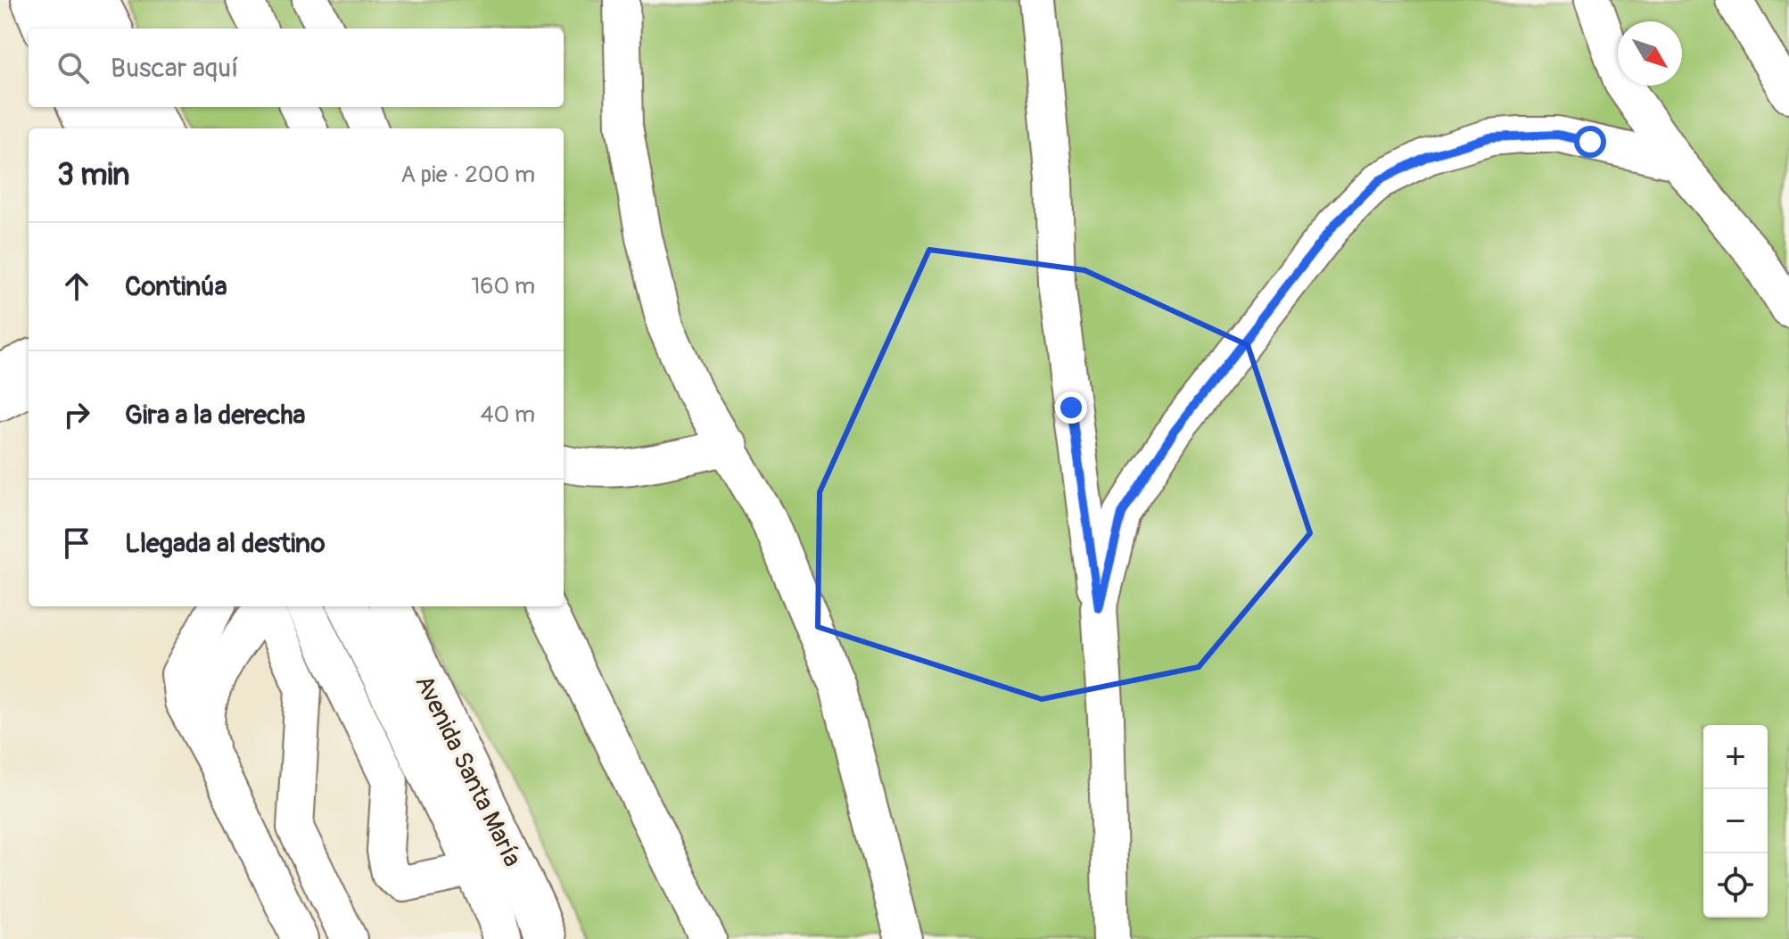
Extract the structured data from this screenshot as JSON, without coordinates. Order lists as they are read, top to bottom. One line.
{"streets":{"main road":["Avenida Santa María"]},"north":"bottom right","page":{"search":"Buscar aquí","heading":["3 min","A pie · 200 m"],"list":[["Continúa","160 m"],["Gira a la derecha","40 m"],"Llegada al destino"],"map_buttons":["+","−"]}}
